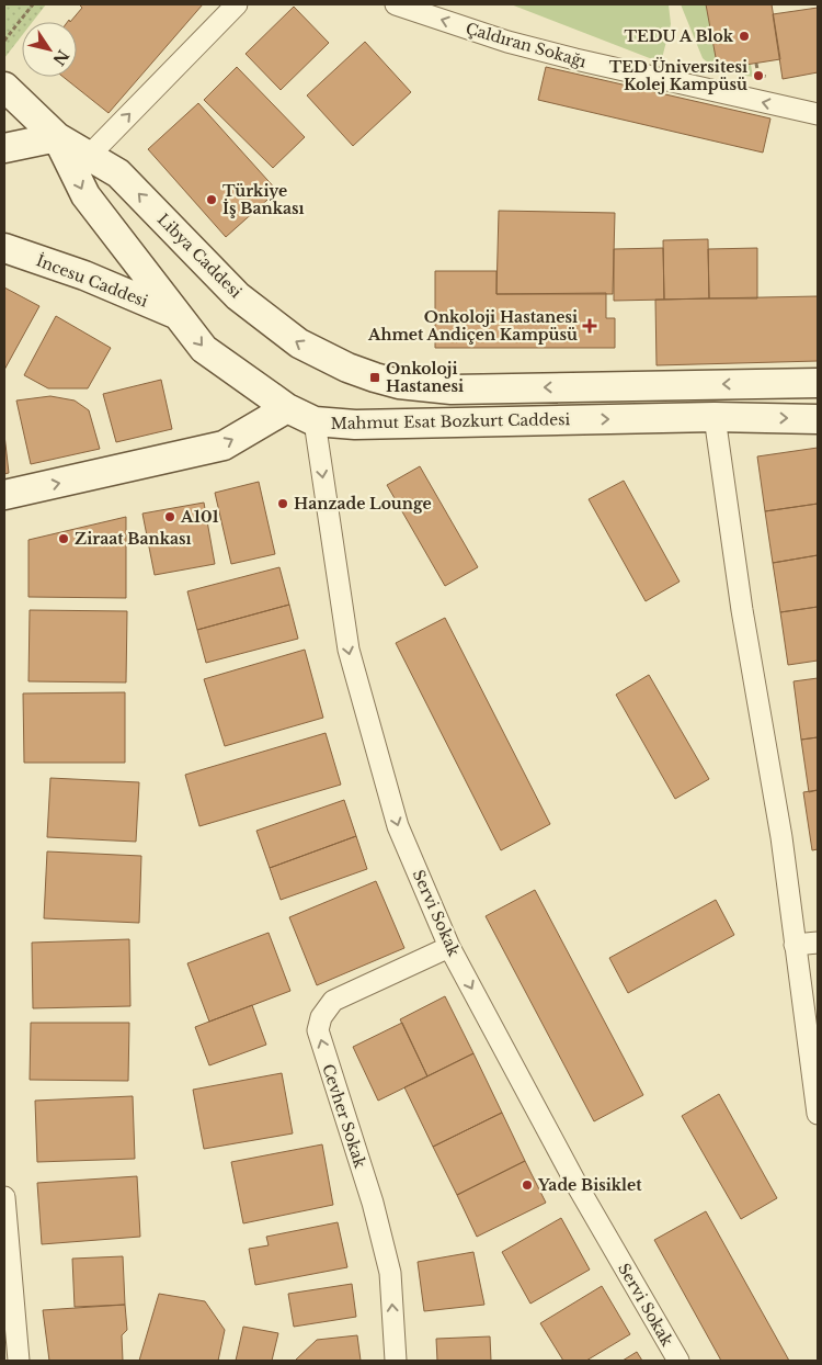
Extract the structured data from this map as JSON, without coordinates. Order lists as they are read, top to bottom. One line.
{"streets":{"main road":["Libya Caddesi","İncesu Caddesi","Mahmut Esat Bozkurt Caddesi"],"street":["Çaldıran Sokağı","Servi Sokak","Cevher Sokak"]},"crossings":[["Libya Caddesi","İncesu Caddesi"],["Libya Caddesi","Mahmut Esat Bozkurt Caddesi"],["Mahmut Esat Bozkurt Caddesi","Servi Sokak"],["Servi Sokak","Cevher Sokak"]],"one_way":["Çaldıran Sokağı","Mahmut Esat Bozkurt Caddesi","Servi Sokak","Cevher Sokak"],"places":{"other":["TEDU A Blok","TED Üniversitesi Kolej Kampüsü","Türkiye İş Bankası","Hanzade Lounge","A101","Ziraat Bankası","Yade Bisiklet"],"health":["Onkoloji Hastanesi Ahmet Andiçen Kampüsü"],"transit":["Onkoloji Hastanesi"]},"north":"bottom right"}
